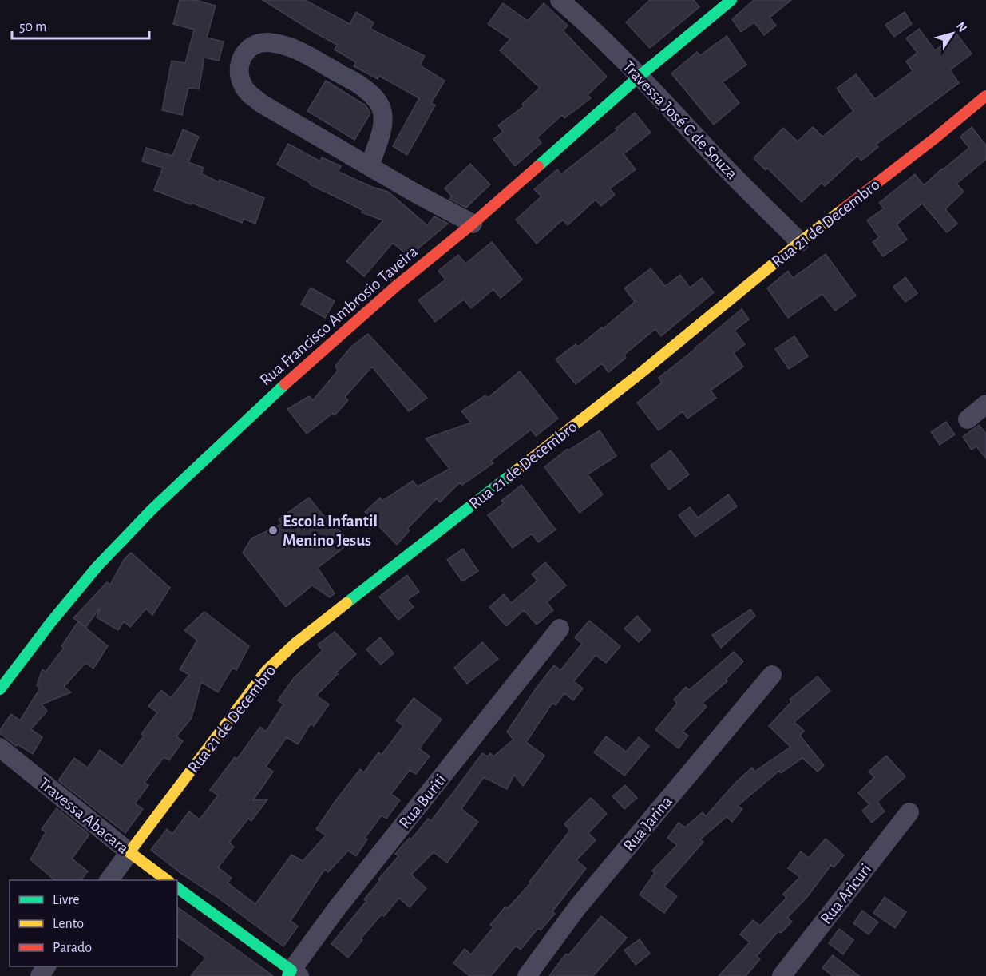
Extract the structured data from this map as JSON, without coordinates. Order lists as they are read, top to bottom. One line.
{"streets":{"street":["Travessa José C de Souza","Rua 21 de Decembro","Rua Francisco Ambrosio Taveira","Rua Buriti","Travessa Abacara","Rua Jarina","Rua Aricuri"]},"crossings":[["Travessa José C de Souza","Rua 21 de Decembro"],["Travessa José C de Souza","Rua Francisco Ambrosio Taveira"],["Rua 21 de Decembro","Travessa Abacara"]],"places":["Escola Infantil Menino Jesus"],"legend":["Livre","Lento","Parado"],"scale_bar":"50 m","north":"top right"}
